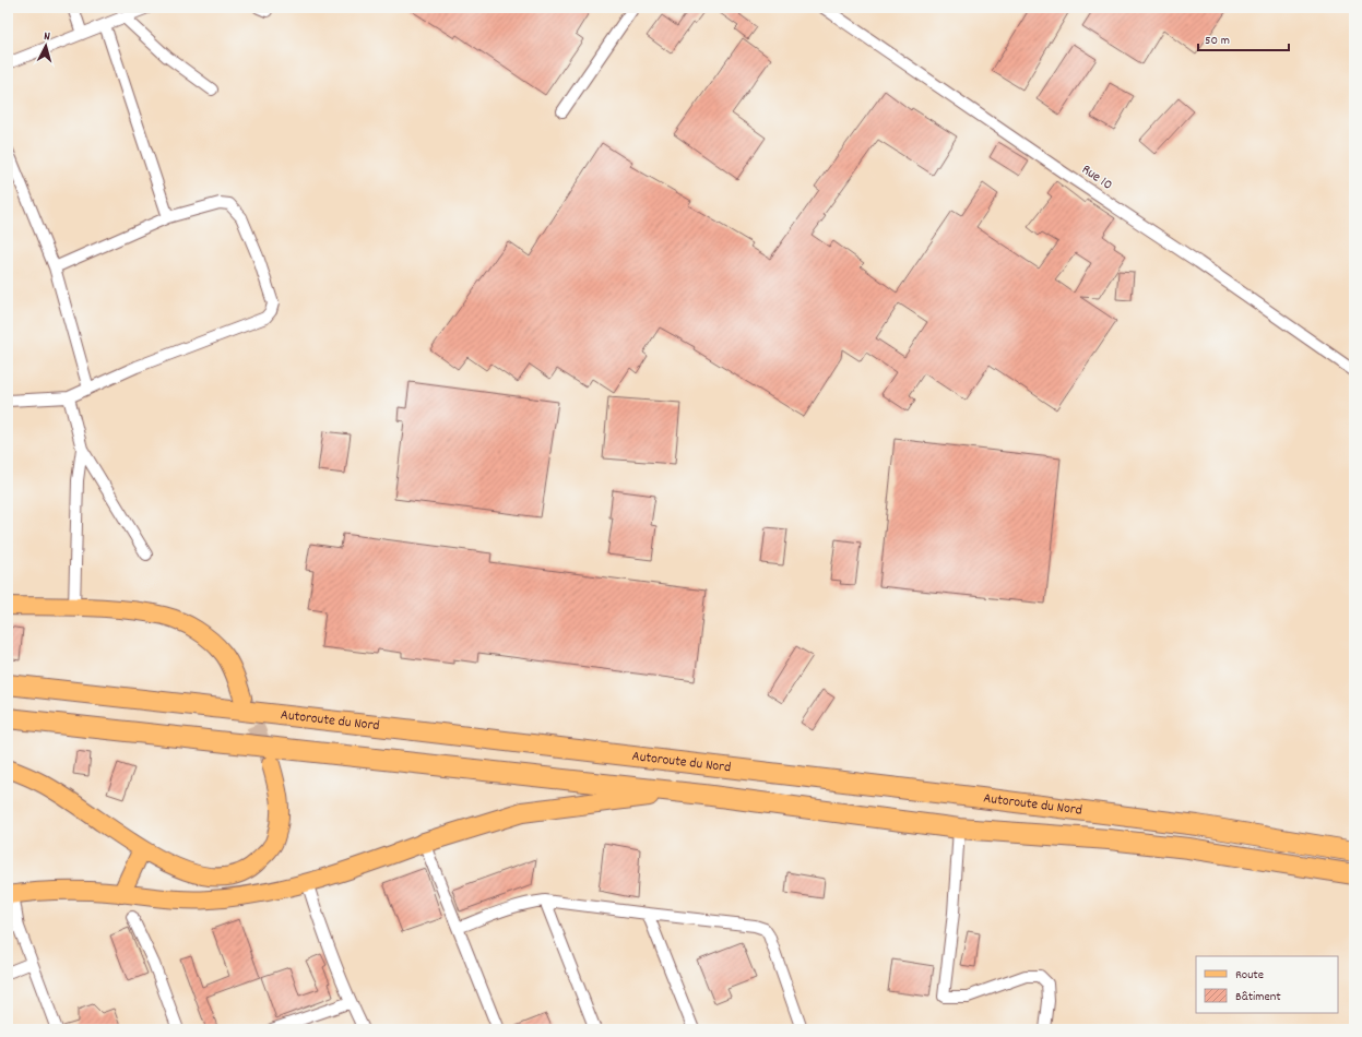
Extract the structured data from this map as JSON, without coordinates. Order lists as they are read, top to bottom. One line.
{"streets":{"highway":["Autoroute du Nord"],"street":["Rue 10"]},"legend":["Route","Bâtiment"],"scale_bar":"50 m","north":"top"}
